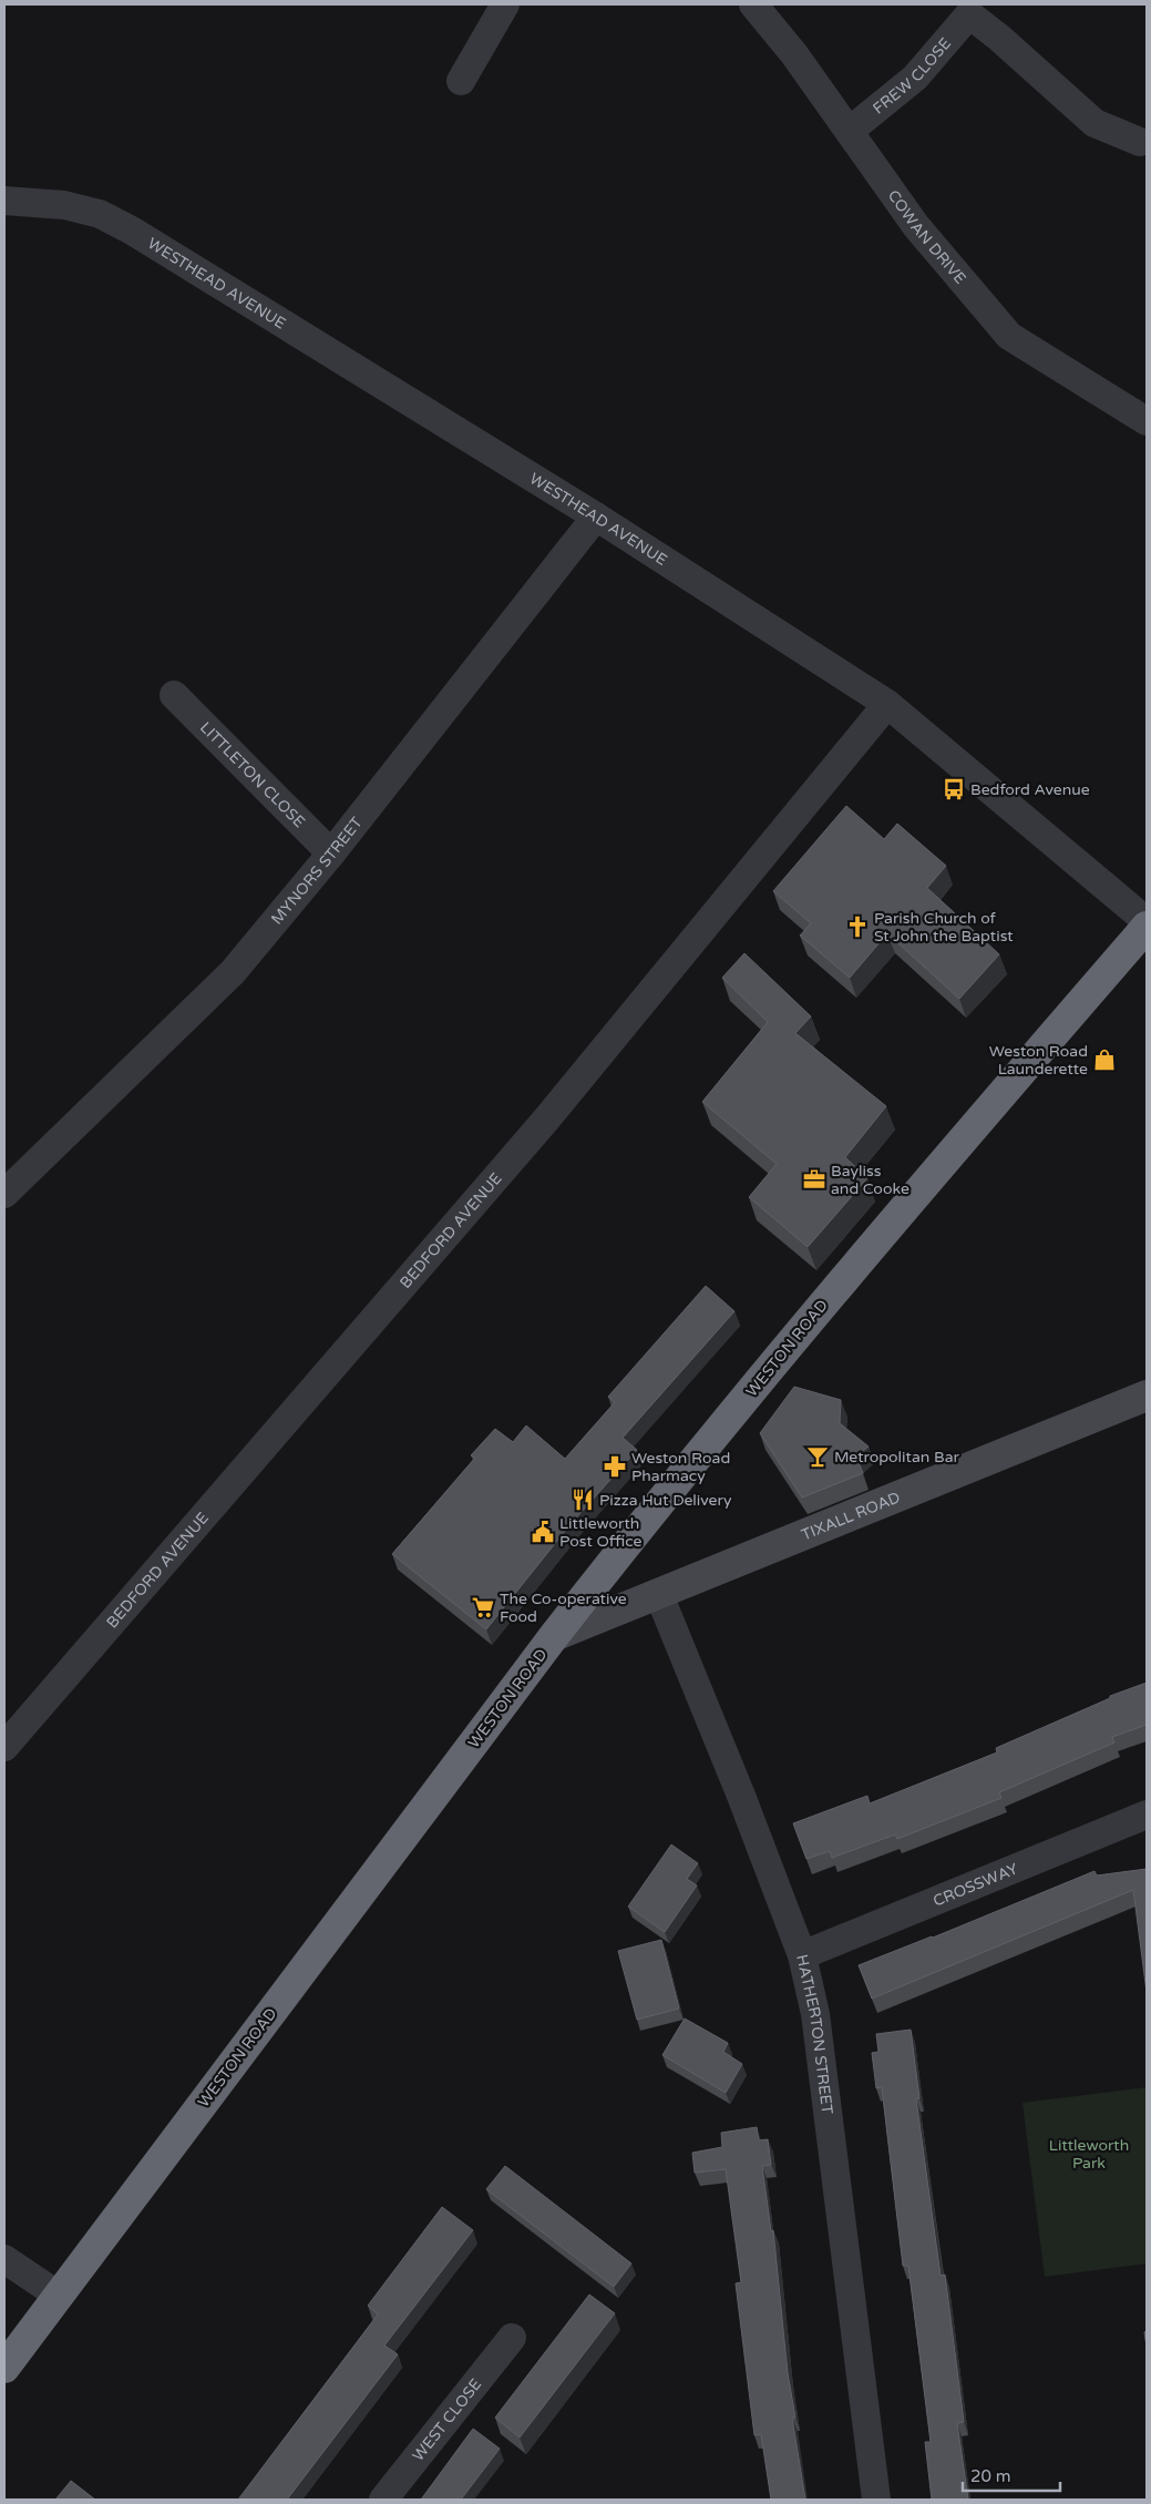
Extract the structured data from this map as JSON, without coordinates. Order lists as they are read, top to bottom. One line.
{"streets":{"highway":["WESTON ROAD"],"street":["FREW CLOSE","COWAN DRIVE","WESTHEAD AVENUE","LITTLETON CLOSE","MYNORS STREET","BEDFORD AVENUE","TIXALL ROAD","CROSSWAY","HATHERTON STREET","WEST CLOSE"]},"crossings":[["FREW CLOSE","COWAN DRIVE"],["WESTHEAD AVENUE","MYNORS STREET"],["WESTHEAD AVENUE","BEDFORD AVENUE"],["LITTLETON CLOSE","MYNORS STREET"],["WESTON ROAD","TIXALL ROAD"],["TIXALL ROAD","HATHERTON STREET"],["CROSSWAY","HATHERTON STREET"]],"parks":["Littleworth Park"],"places":{"bus stop":["Bedford Avenue"],"church":["Parish Church of St John the Baptist"],"shop":["Weston Road Launderette"],"office":["Bayliss and Cooke"],"bar":["Metropolitan Bar"],"pharmacy":["Weston Road Pharmacy"],"restaurant":["Pizza Hut Delivery"],"public building":["Littleworth Post Office"],"supermarket":["The Co-operative Food"]},"scale_bar":"20 m"}
